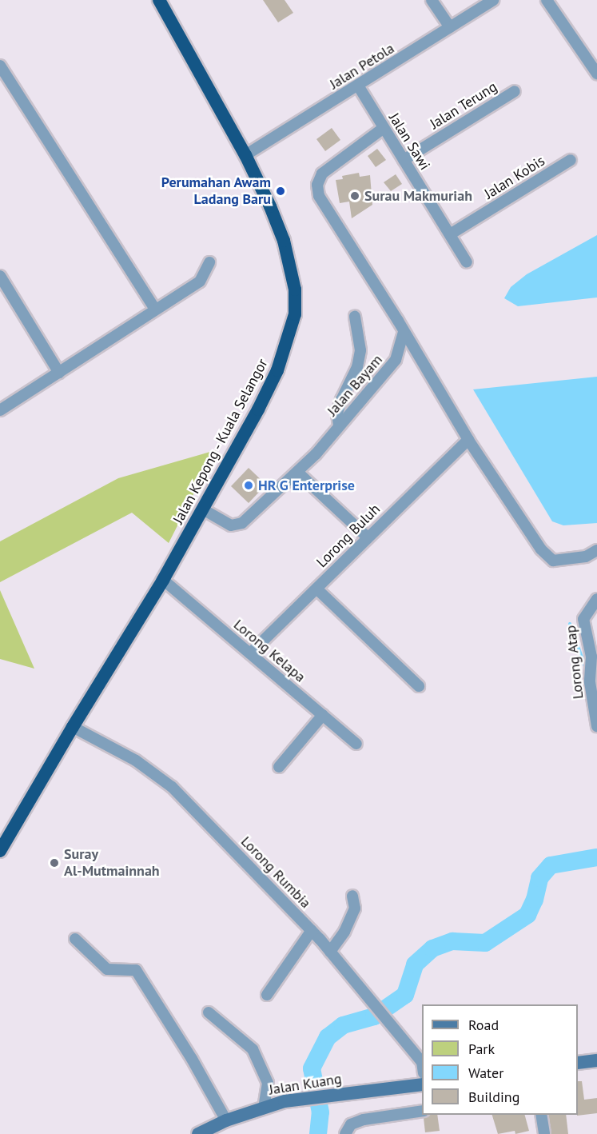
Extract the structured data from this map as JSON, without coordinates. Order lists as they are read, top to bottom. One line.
{"streets":{"highway":["Jalan Kepong - Kuala Selangor"],"main road":["Jalan Kuang"],"street":["Jalan Petola","Jalan Terung","Jalan Sawi","Jalan Kobis","Jalan Bayam","Lorong Buluh","Lorong Kelapa","Lorong Atap","Lorong Rumbia"]},"crossings":[["Jalan Petola","Jalan Sawi"],["Jalan Petola","Jalan Kepong - Kuala Selangor"],["Jalan Terung","Jalan Sawi"],["Jalan Sawi","Jalan Kobis"],["Jalan Bayam","Jalan Kepong - Kuala Selangor"],["Jalan Kepong - Kuala Selangor","Lorong Kelapa"],["Jalan Kepong - Kuala Selangor","Lorong Rumbia"],["Lorong Buluh","Lorong Kelapa"]],"places":["Perumahan Awam Ladang Baru","Surau Makmuriah","HR G Enterprise","Suray Al-Mutmainnah"],"legend":["Road","Park","Water","Building"]}
